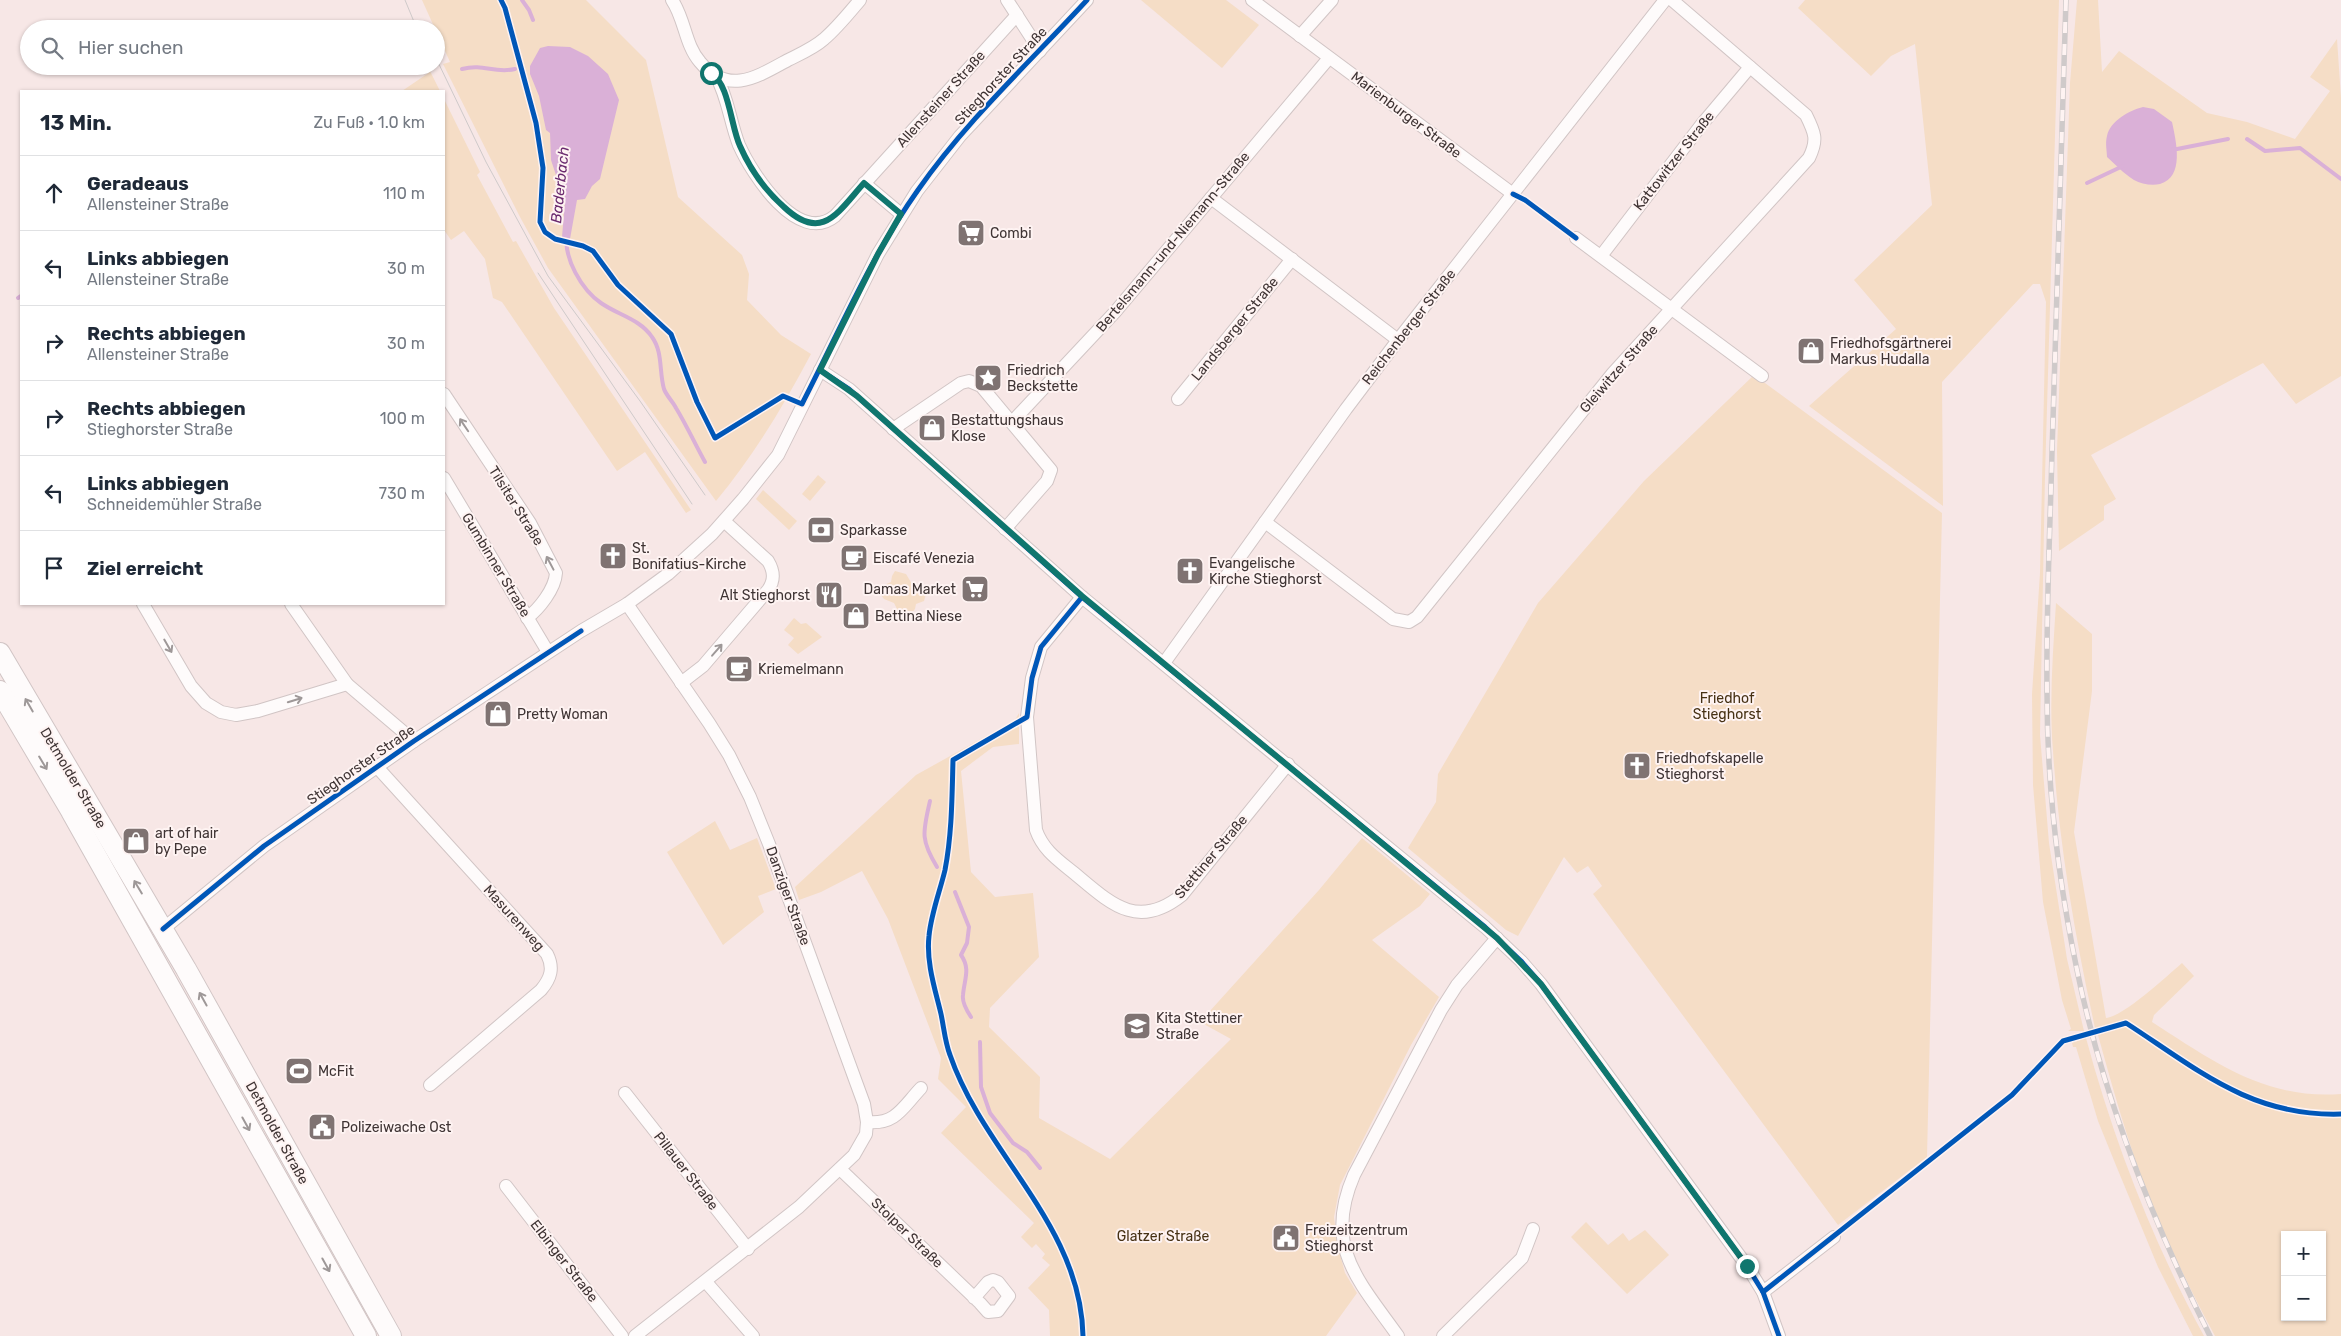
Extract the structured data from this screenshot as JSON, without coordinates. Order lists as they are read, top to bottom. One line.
{"streets":{"main road":["Detmolder Straße"],"street":["Stieghorster Straße","Allensteiner Straße","Marienburger Straße","Kattowitzer Straße","Bertelsmann-und-Niemann-Straße","Reichenberger Straße","Landsberger Straße","Gleiwitzer Straße","Tilsiter Straße","Gumbinner Straße","Stettiner Straße","Danziger Straße","Masurenweg","Pillauer Straße","Stolper Straße","Elbinger Straße"]},"crossings":[["Stieghorster Straße","Gumbinner Straße"],["Stieghorster Straße","Detmolder Straße"],["Stieghorster Straße","Danziger Straße"],["Stieghorster Straße","Masurenweg"],["Marienburger Straße","Bertelsmann-und-Niemann-Straße"],["Marienburger Straße","Reichenberger Straße"],["Kattowitzer Straße","Gleiwitzer Straße"],["Reichenberger Straße","Gleiwitzer Straße"],["Tilsiter Straße","Gumbinner Straße"],["Danziger Straße","Pillauer Straße"],["Danziger Straße","Stolper Straße"]],"one_way":["Tilsiter Straße"],"water":["Baderbach"],"parks":["Friedhof Stieghorst","Glatzer Straße"],"places":{"supermarket":["Combi","Damas Market"],"shop":["Friedhofsgärtnerei Markus Hudalla","Bestattungshaus Klose","Bettina Niese","Pretty Woman","art of hair by Pepe"],"place":["Friedrich Beckstette"],"bank":["Sparkasse"],"church":["St. Bonifatius-Kirche","Evangelische Kirche Stieghorst","Friedhofskapelle Stieghorst"],"cafe":["Eiscafé Venezia","Kriemelmann"],"restaurant":["Alt Stieghorst"],"school or university":["Kita Stettiner Straße"],"sports":["McFit"],"public building":["Polizeiwache Ost","Freizeitzentrum Stieghorst"]},"page":{"search":"Hier suchen","heading":["13 Min.","Zu Fuß · 1.0 km"],"list":[["Geradeaus","Allensteiner Straße","110 m"],["Links abbiegen","Allensteiner Straße","30 m"],["Rechts abbiegen","Allensteiner Straße","30 m"],["Rechts abbiegen","Stieghorster Straße","100 m"],["Links abbiegen","Schneidemühler Straße","730 m"],"Ziel erreicht"],"map_buttons":["+","−"]}}
